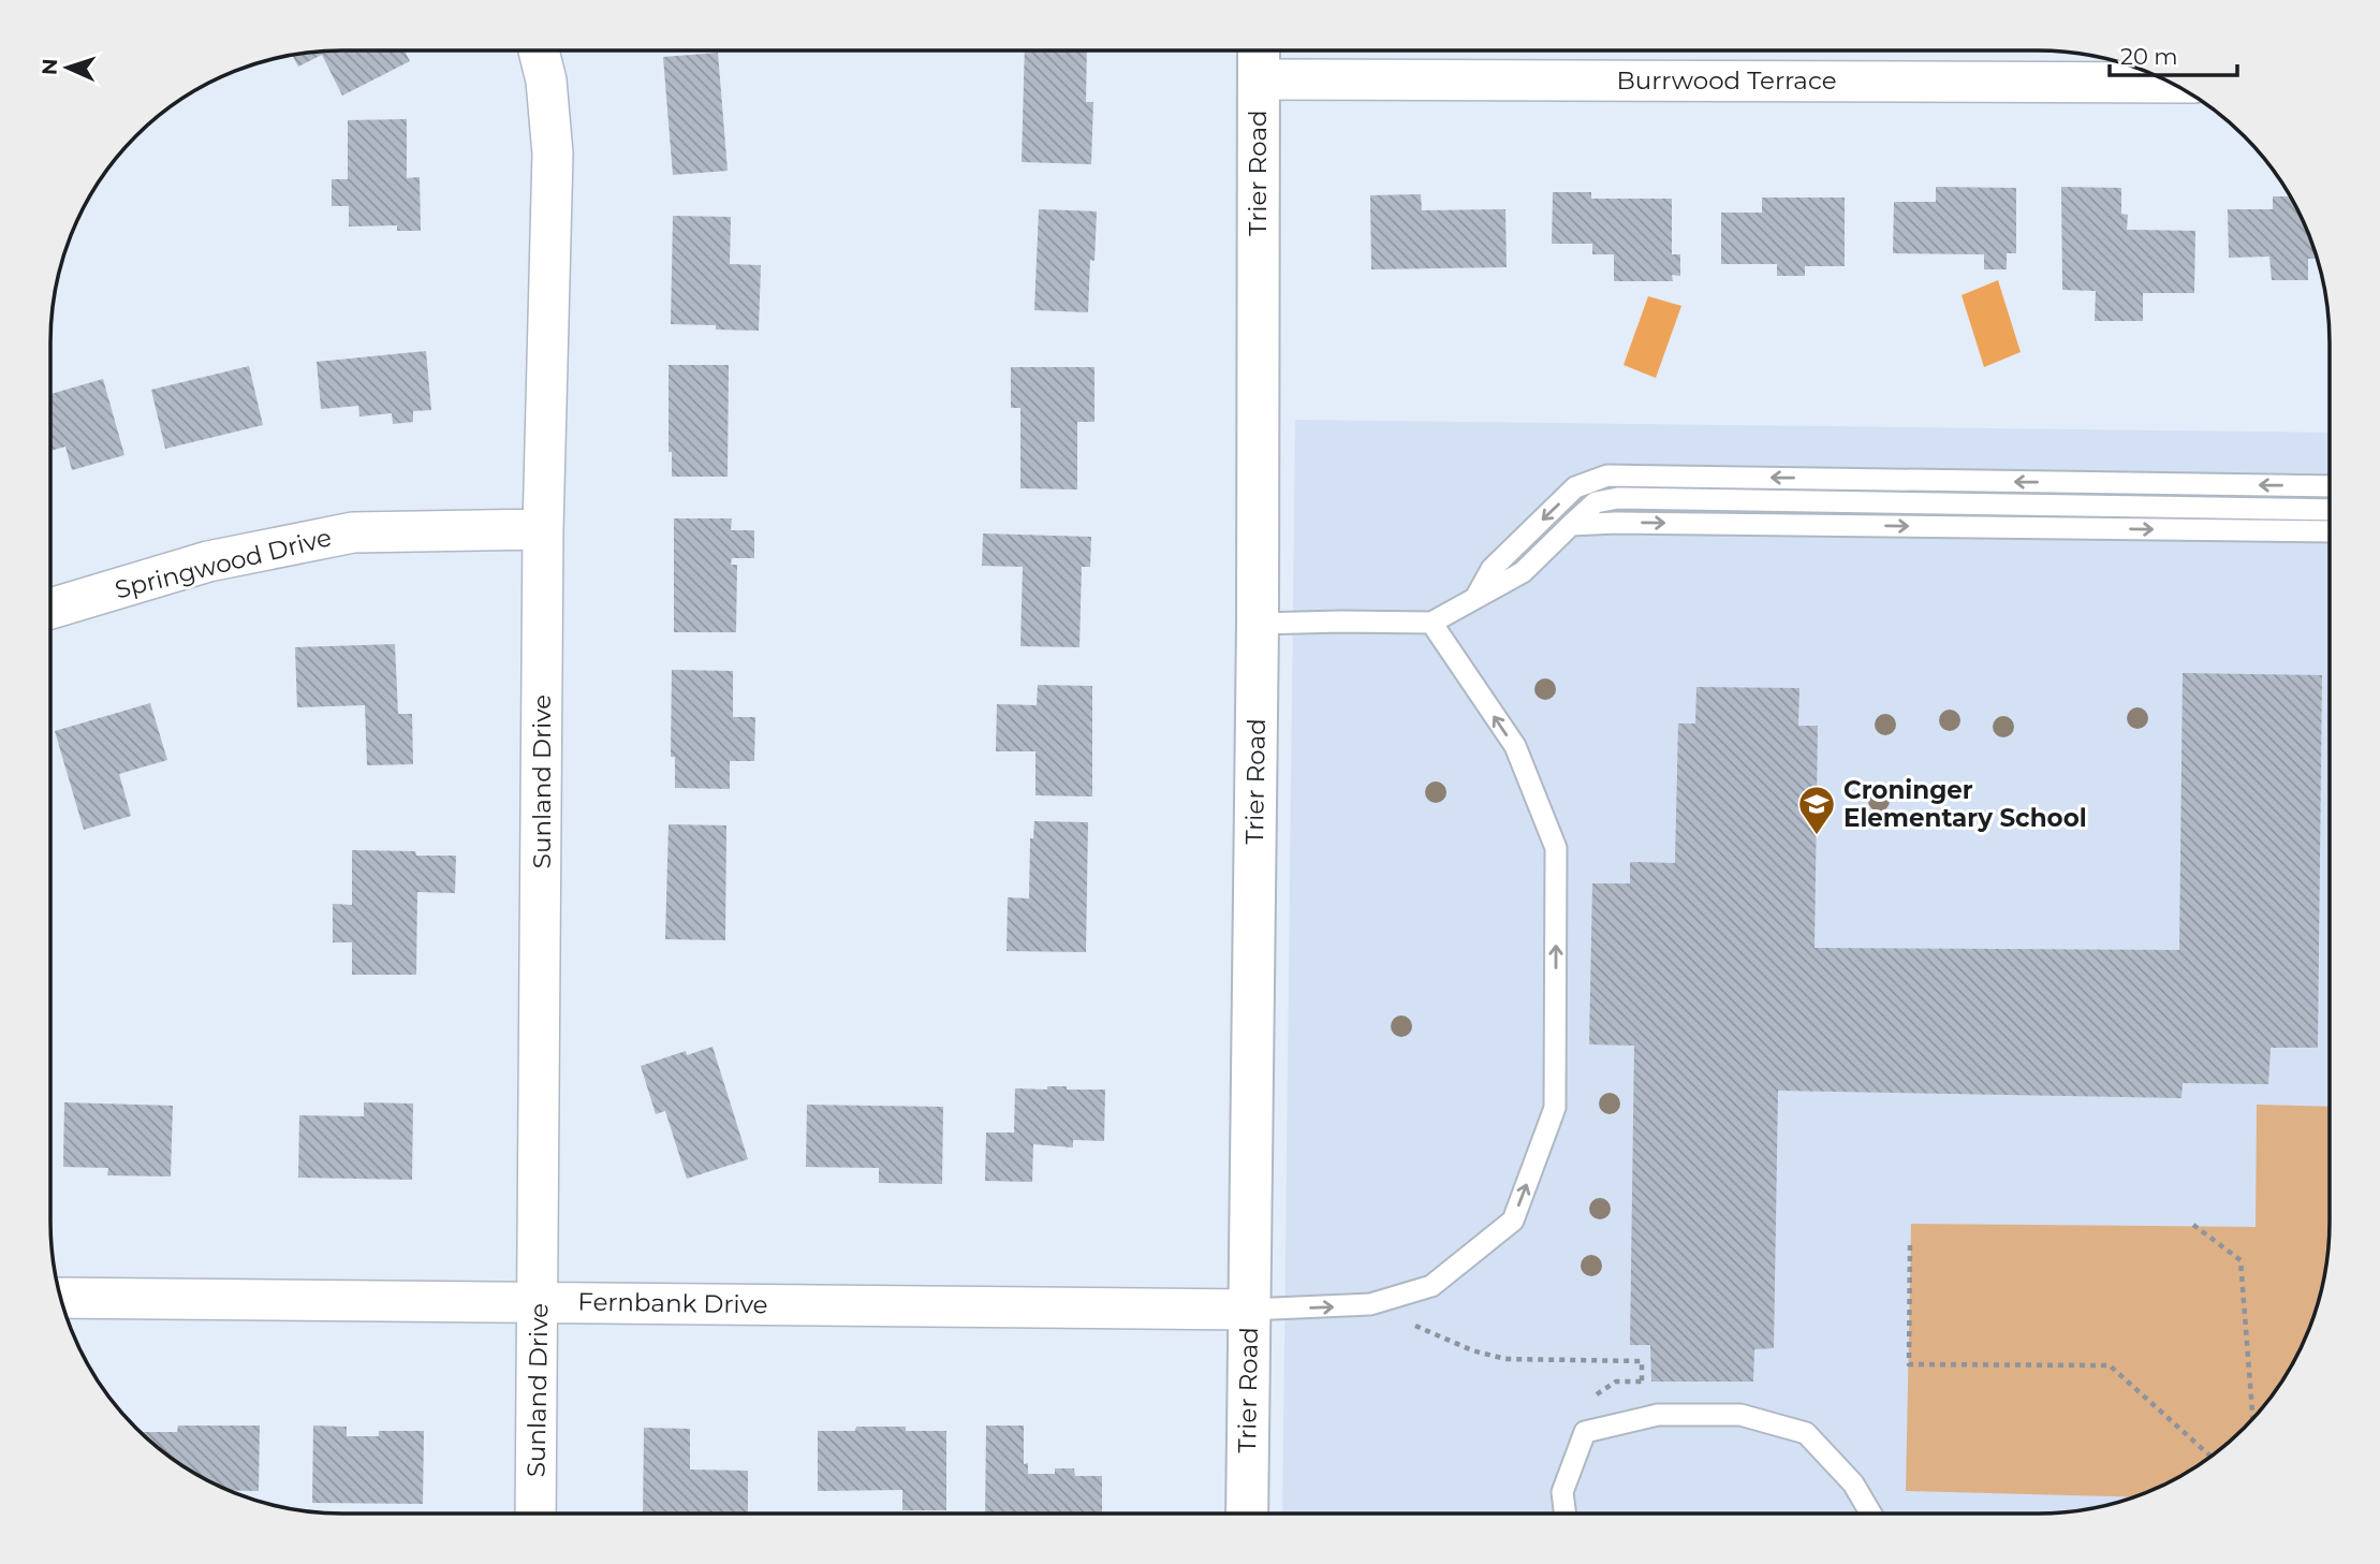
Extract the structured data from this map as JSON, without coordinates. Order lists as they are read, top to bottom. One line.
{"streets":{"street":["Burrwood Terrace","Trier Road","Springwood Drive","Sunland Drive","Fernbank Drive"]},"crossings":[["Burrwood Terrace","Trier Road"],["Trier Road","Fernbank Drive"],["Springwood Drive","Sunland Drive"],["Sunland Drive","Fernbank Drive"]],"places":{"school or university":["Croninger Elementary School"]},"scale_bar":"20 m","north":"left"}
